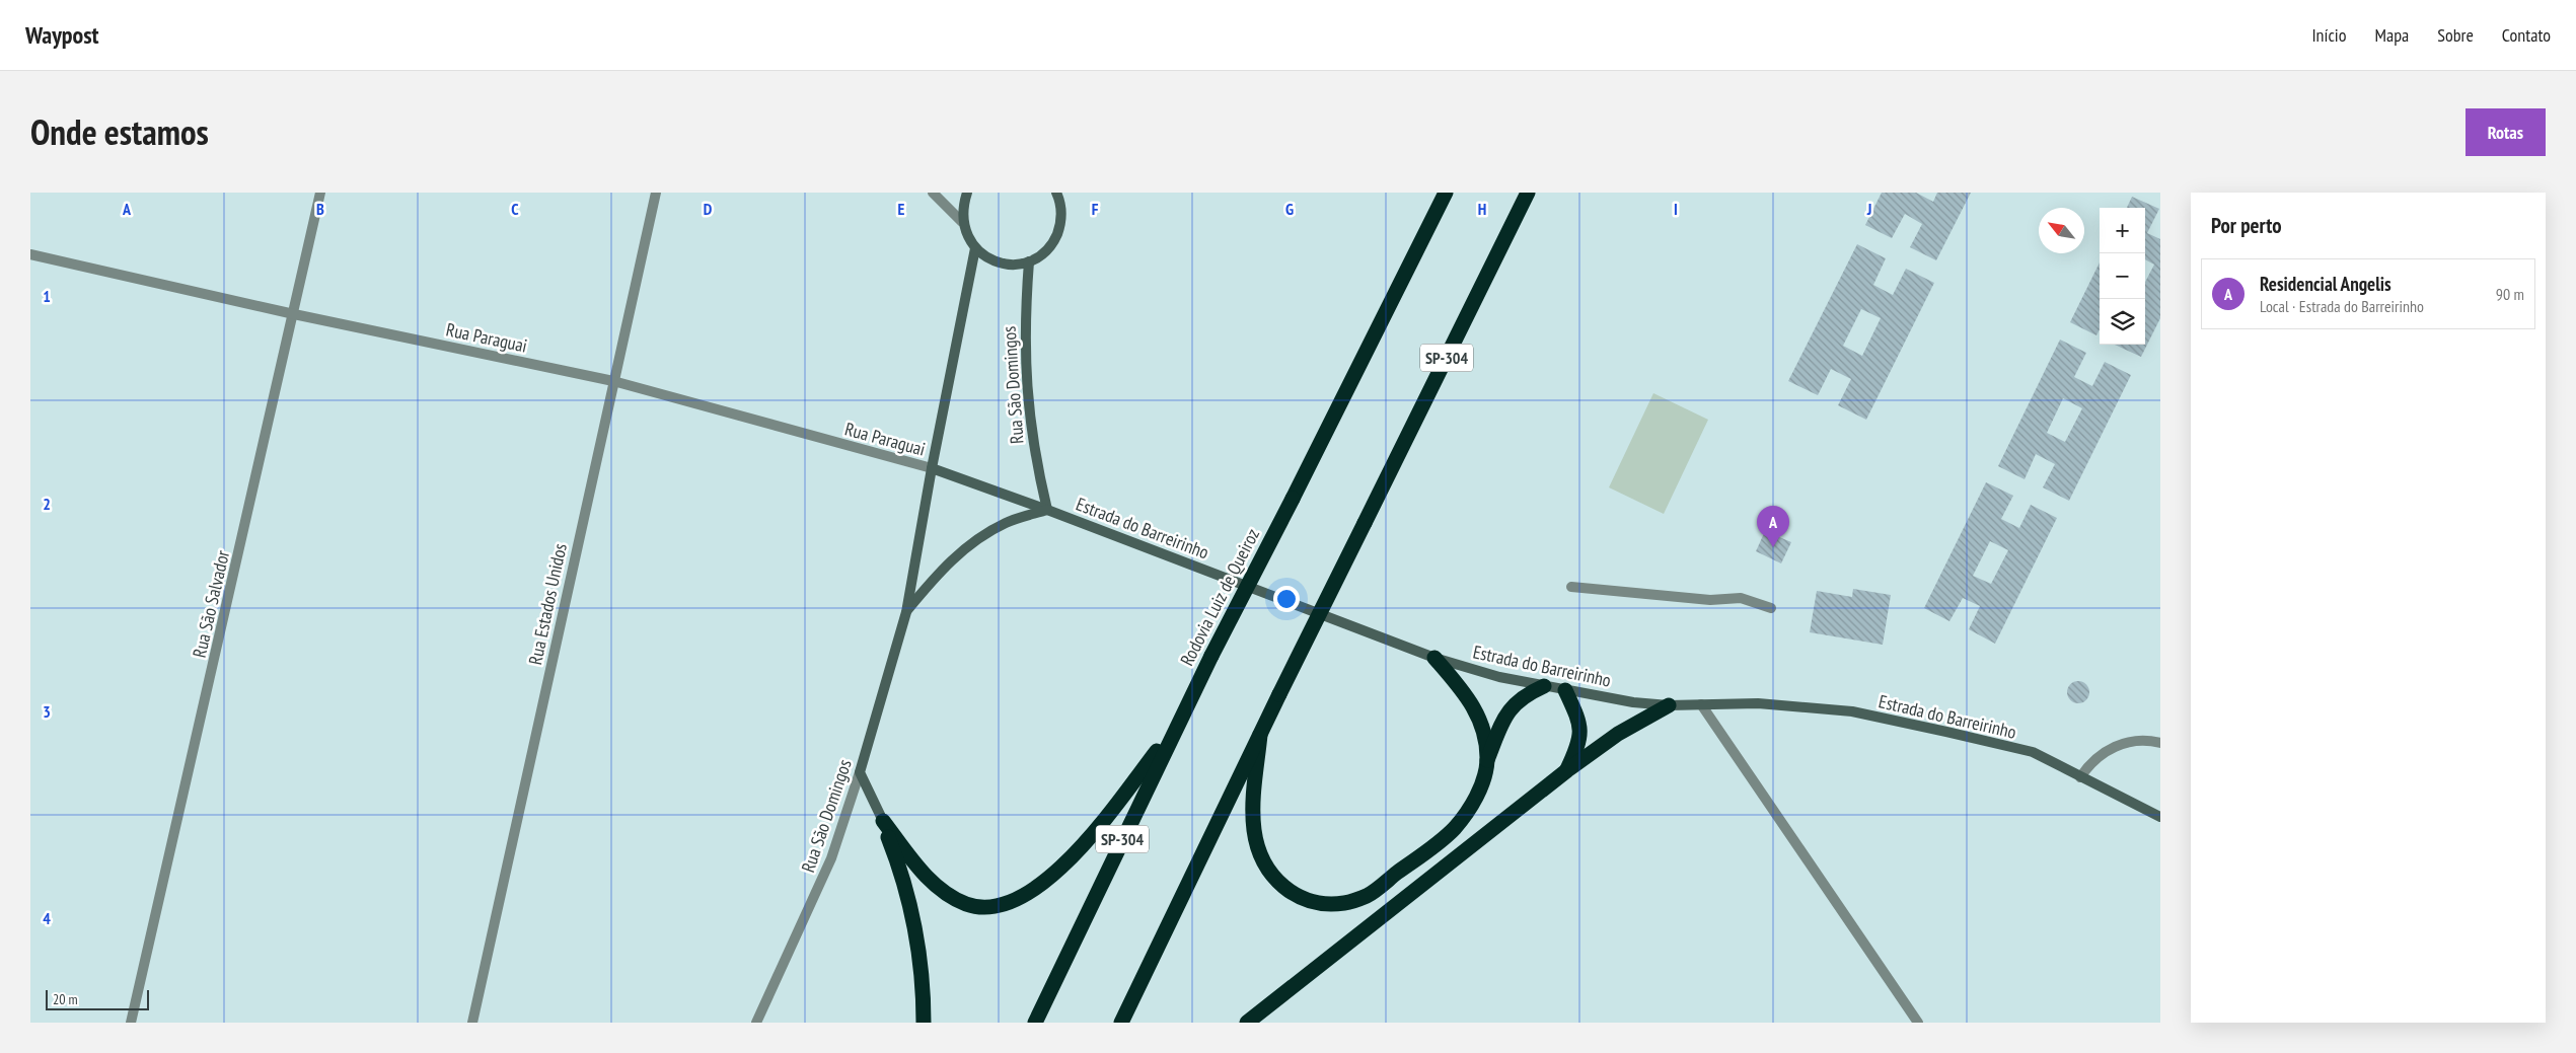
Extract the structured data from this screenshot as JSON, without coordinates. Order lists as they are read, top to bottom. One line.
{"streets":{"highway":["SP-304","Rodovia Luiz de Queiroz"],"main road":["Rua São Domingos","Estrada do Barreirinho"],"street":["Rua Paraguai","Rua São Salvador","Rua Estados Unidos"]},"crossings":[["Rua Paraguai","Rua São Domingos"],["Rua Paraguai","Estrada do Barreirinho"],["Rua Paraguai","Rua São Salvador"],["Rua Paraguai","Rua Estados Unidos"],["Rua São Domingos","Estrada do Barreirinho"]],"scale_bar":"20 m","north":"top left","page":{"header":"Waypost","nav":["Início","Mapa","Sobre","Contato"],"title":"Onde estamos","buttons":"Rotas","heading":"Por perto","map_buttons":["+","−"],"list":[{"mark":"A","name":"Residencial Angelis","note":"Local · Estrada do Barreirinho","value":"90 m"}],"pins":"A","scale":"20 m"},"grid":{"columns":["A","B","C","D","E","F","G","H","I","J"],"rows":["1","2","3","4"]}}
